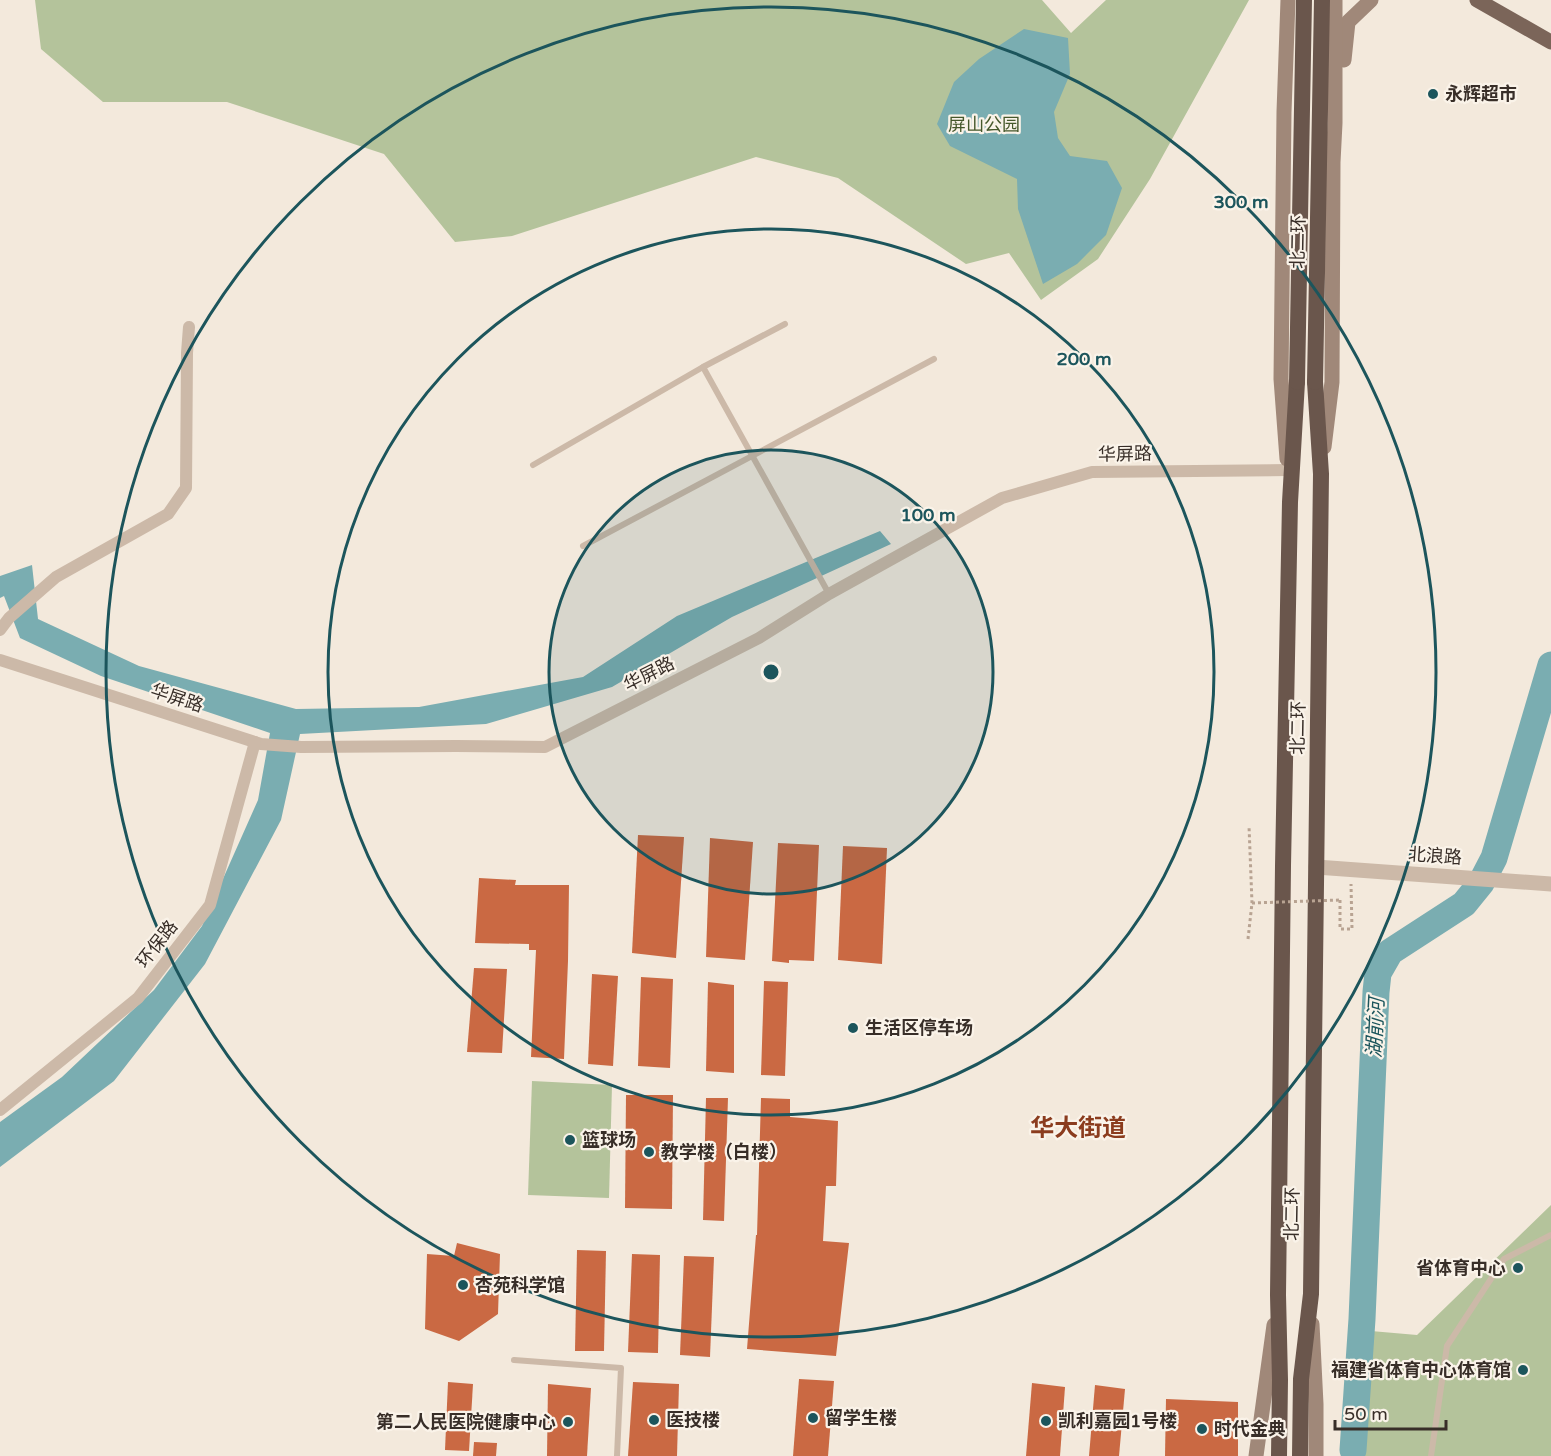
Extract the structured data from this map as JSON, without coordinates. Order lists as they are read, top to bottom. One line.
{"streets":{"highway":["北二环"],"street":["华屏路","北浪路","环保路"]},"crossings":[["北二环","北浪路"],["华屏路","环保路"]],"districts":["华大街道"],"water":["湖前河"],"parks":["屏山公园"],"places":["永辉超市","生活区停车场","篮球场","教学楼（白楼）","省体育中心","杏苑科学馆","福建省体育中心体育馆","留学生楼","医技楼","凯利嘉园1号楼","第二人民医院健康中心","时代金典"],"scale_bar":"50 m","rings":["300 m","200 m","100 m"]}
